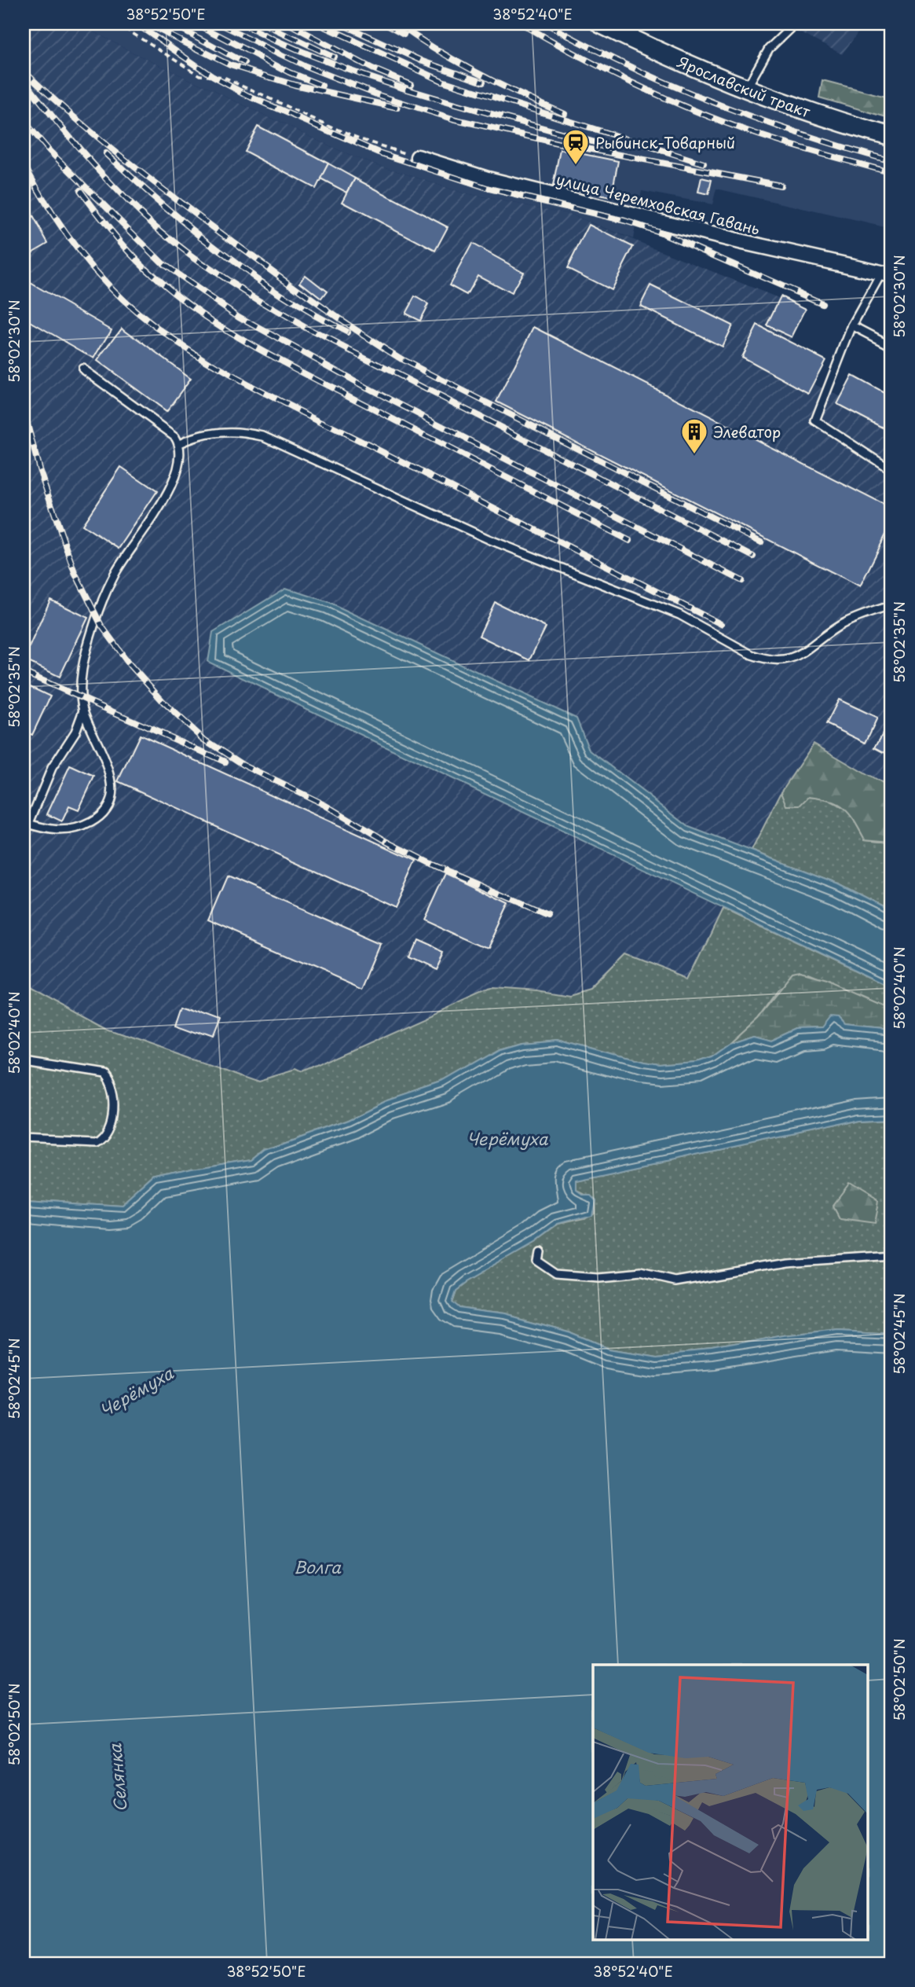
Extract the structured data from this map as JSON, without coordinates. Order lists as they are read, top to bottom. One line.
{"streets":{"street":["Ярославский тракт","улица Черемховская Гавань"]},"water":["Черёмуха","Волга","Селянка"],"places":{"station":["Рыбинск-Товарный"],"building":["Элеватор"]},"coordinates":["38°52'50\"E","38°52'40\"E","58°02'30\"N","58°02'35\"N","58°02'40\"N","58°02'45\"N","58°02'50\"N"]}
